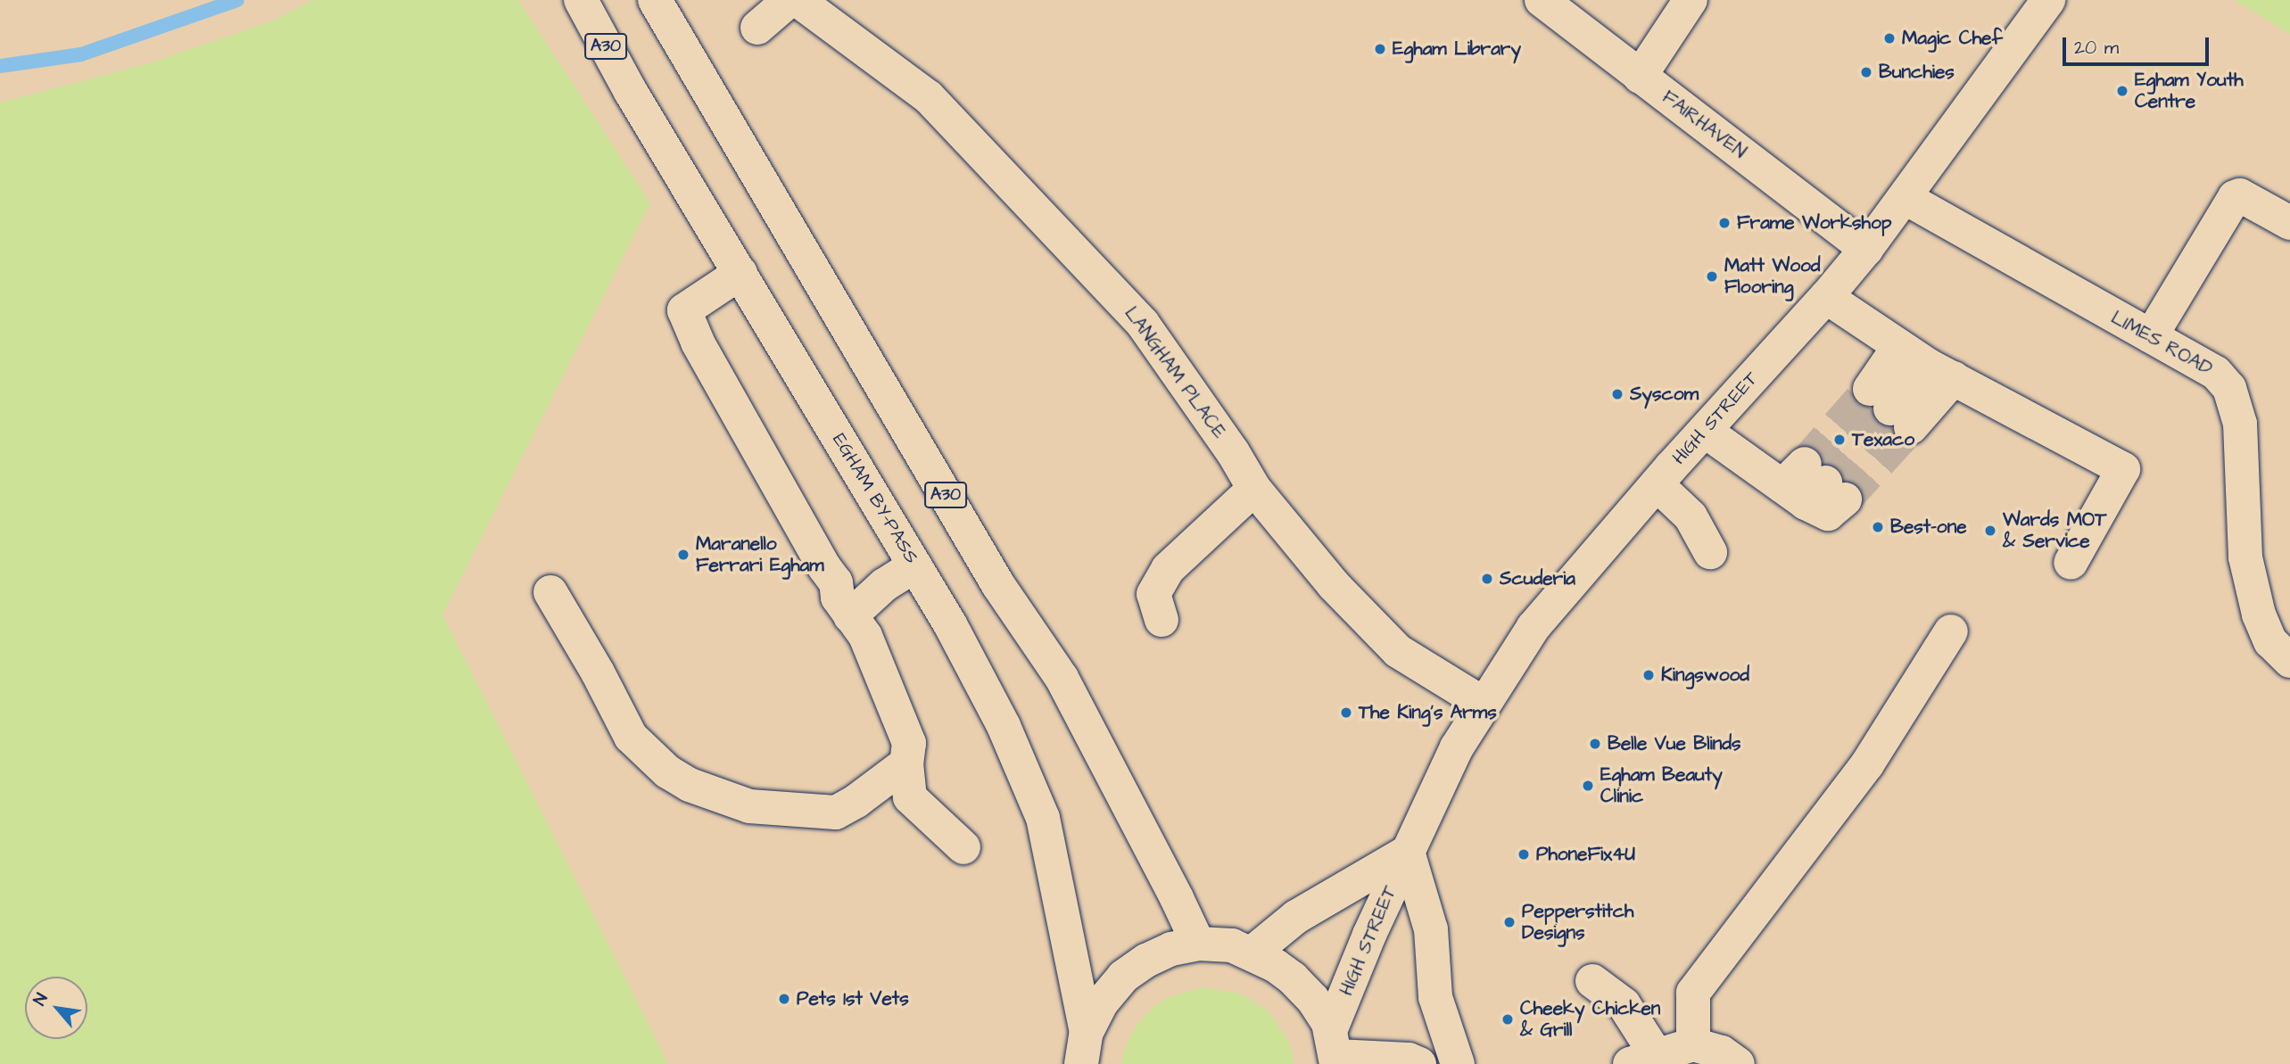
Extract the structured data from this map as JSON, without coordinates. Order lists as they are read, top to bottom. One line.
{"streets":{"main road":["A30","FAIRHAVEN","LIMES ROAD","LANGHAM PLACE","HIGH STREET","EGHAM BY-PASS"]},"crossings":[["FAIRHAVEN","HIGH STREET"],["LIMES ROAD","HIGH STREET"],["LANGHAM PLACE","HIGH STREET"]],"places":["Magic Chef","Egham Library","Bunchies","Egham Youth Centre","Frame Workshop","Matt Wood Flooring","Syscom","Texaco","Best-one","Wards MOT & Service","Maranello Ferrari Egham","Scuderia","Kingswood","The King's Arms","Belle Vue Blinds","Egham Beauty Clinic","PhoneFix4U","Pepperstitch Designs","Pets 1st Vets","Cheeky Chicken & Grill"],"scale_bar":"20 m","north":"top left"}
